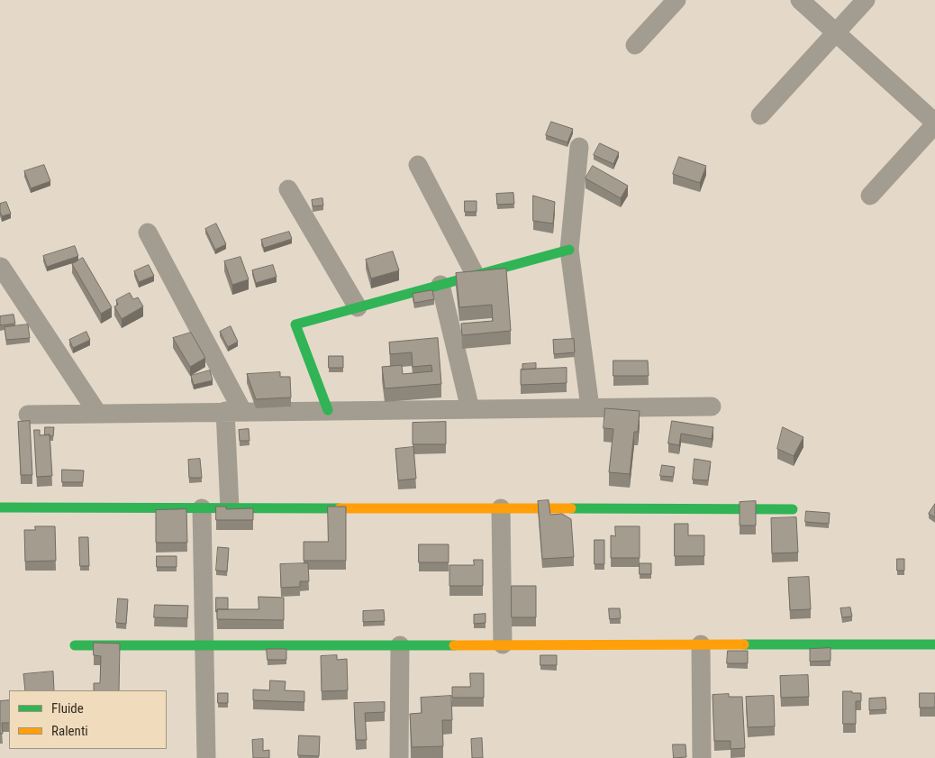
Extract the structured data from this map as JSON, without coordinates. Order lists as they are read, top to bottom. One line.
{"legend":["Fluide","Ralenti"]}
